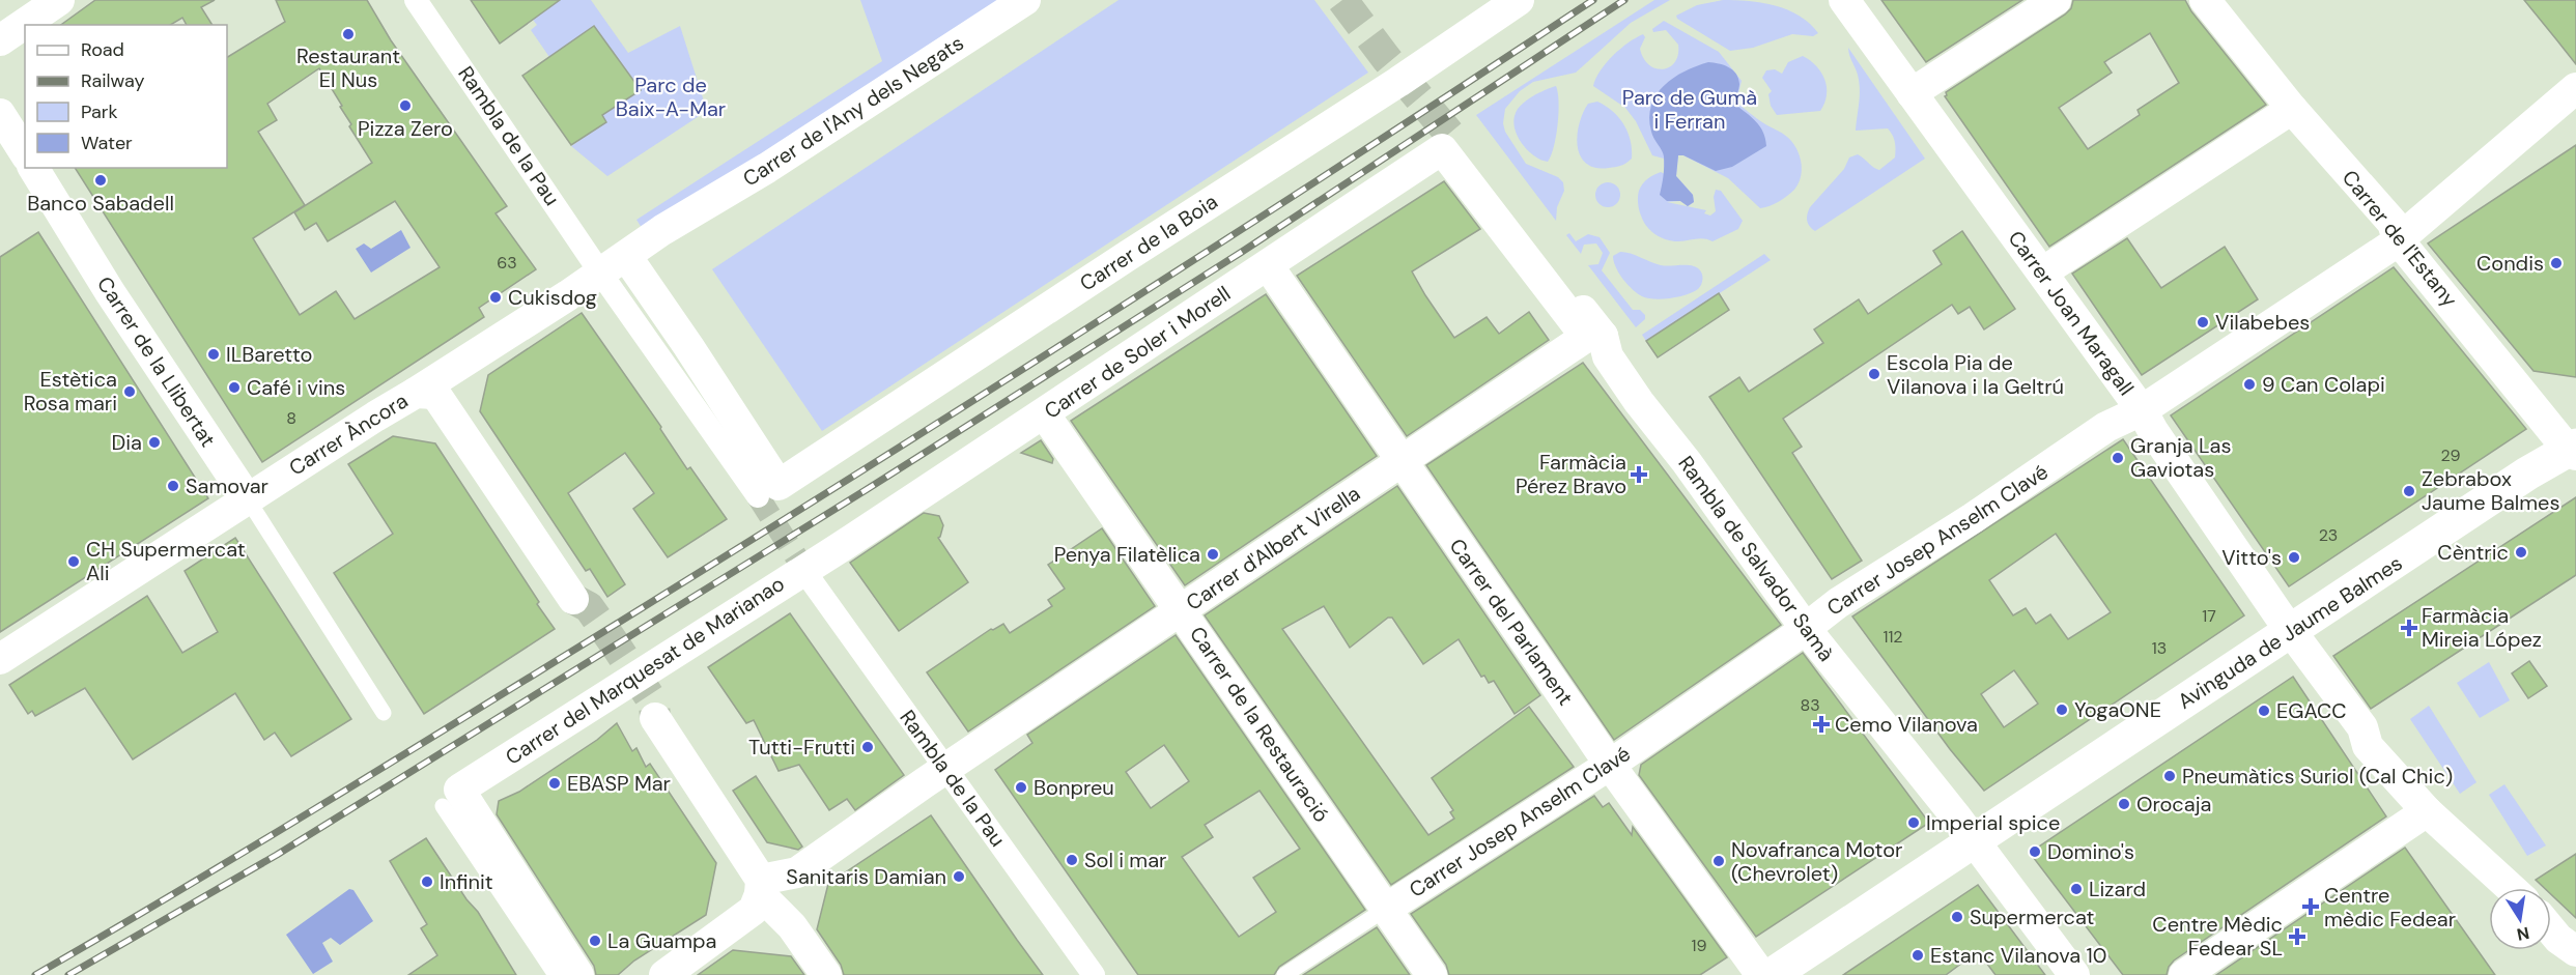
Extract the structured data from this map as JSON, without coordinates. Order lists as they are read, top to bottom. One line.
{"streets":{"street":["Carrer de l'Any dels Negats","Rambla de la Pau","Carrer de l'Estany","Carrer de la Boia","Carrer Joan Maragall","Carrer de Soler i Morell","Carrer de la Llibertat","Carrer Àncora","Carrer Josep Anselm Clavé","Carrer d'Albert Virella","Rambla de Salvador Samà","Carrer del Parlament","Avinguda de Jaume Balmes","Carrer del Marquesat de Marianao","Carrer de la Restauració"]},"crossings":[["Rambla de la Pau","Carrer de la Boia"],["Rambla de la Pau","Carrer Àncora"],["Rambla de la Pau","Carrer d'Albert Virella"],["Carrer de l'Estany","Carrer Josep Anselm Clavé"],["Carrer de l'Estany","Avinguda de Jaume Balmes"],["Carrer Joan Maragall","Carrer Josep Anselm Clavé"],["Carrer Joan Maragall","Avinguda de Jaume Balmes"],["Carrer de Soler i Morell","Rambla de Salvador Samà"],["Carrer de Soler i Morell","Carrer del Parlament"],["Carrer de Soler i Morell","Carrer del Marquesat de Marianao"],["Carrer de Soler i Morell","Carrer de la Restauració"],["Carrer de la Llibertat","Carrer Àncora"],["Carrer Josep Anselm Clavé","Rambla de Salvador Samà"],["Carrer Josep Anselm Clavé","Carrer del Parlament"],["Carrer Josep Anselm Clavé","Carrer de la Restauració"],["Carrer d'Albert Virella","Rambla de Salvador Samà"],["Carrer d'Albert Virella","Carrer del Parlament"],["Carrer d'Albert Virella","Carrer de la Restauració"],["Rambla de Salvador Samà","Avinguda de Jaume Balmes"]],"parks":["Parc de Baix-A-Mar","Parc de Gumà i Ferran"],"places":{"other":["Restaurant El Nus","Pizza Zero","Banco Sabadell","Condis","Cukisdog","Vilabebes","ILBaretto","Escola Pia de Vilanova i la Geltrú","9 Can Colapi","Café i vins","Estètica Rosa mari","Dia","Granja Las Gaviotas","Samovar","Zebrabox Jaume Balmes","Cèntric","Penya Filatèlica","Vitto's","CH Supermercat Ali","YogaONE","EGACC","Tutti-Frutti","Pneumàtics Suriol (Cal Chic)","EBASP Mar","Bonpreu","Orocaja","Imperial spice","Domino's","Sol i mar","Novafranca Motor (Chevrolet)","Sanitaris Damian","Infinit","Lizard","Supermercat","La Guampa","Estanc Vilanova 10"],"health":["Farmàcia Pérez Bravo","Farmàcia Mireia López","Cemo Vilanova","Centre mèdic Fedear","Centre Mèdic Fedear SL"]},"house_numbers":["63","8","29","23","17","112","13","83","19"],"legend":["Road","Railway","Park","Water"],"north":"bottom"}
